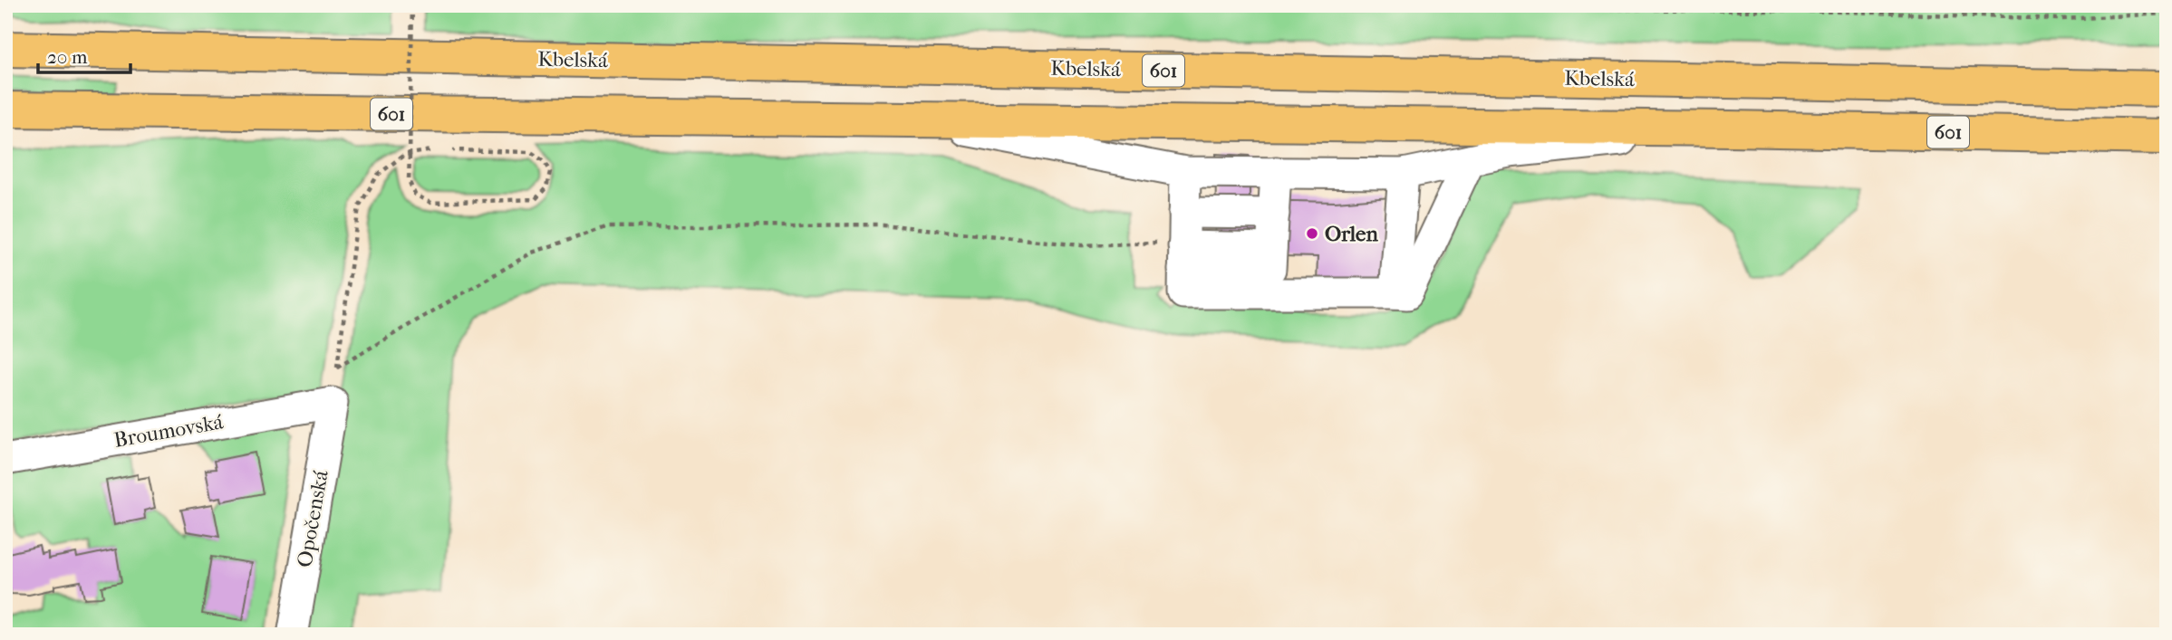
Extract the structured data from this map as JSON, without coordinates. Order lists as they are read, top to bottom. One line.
{"streets":{"highway":["Kbelská","601"],"street":["Broumovská","Opočenská"]},"crossings":[["Broumovská","Opočenská"]],"places":["Orlen"],"scale_bar":"20 m"}
